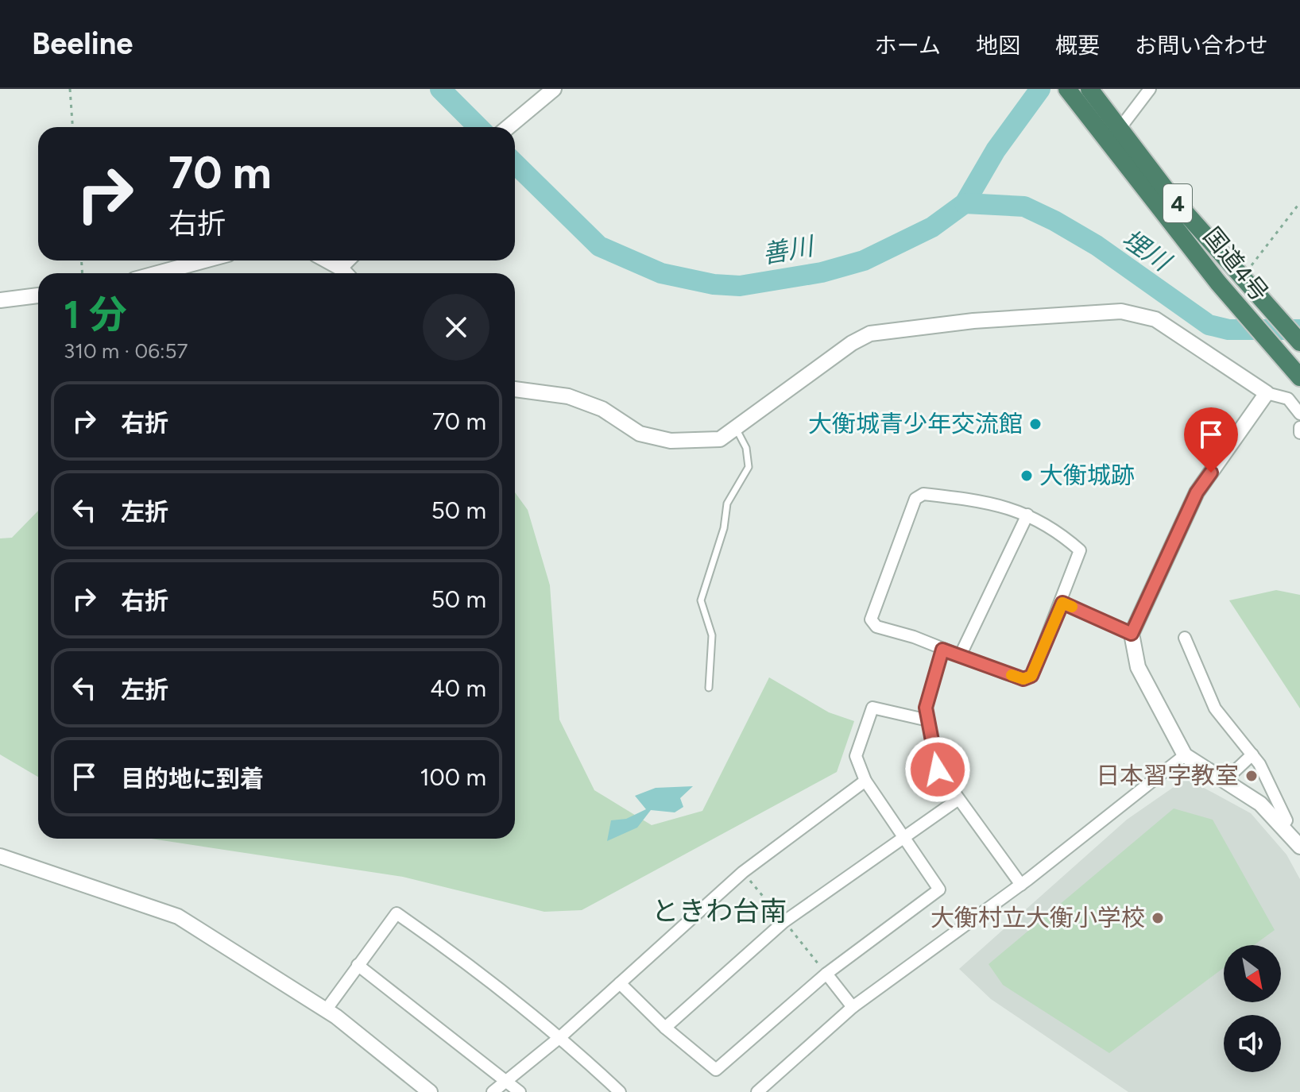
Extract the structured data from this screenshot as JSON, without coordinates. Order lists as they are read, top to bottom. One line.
{"streets":{"highway":["4","国道4号"]},"districts":["ときわ台南"],"water":["善川","埋川"],"places":["大衡城青少年交流館","大衡城跡","日本習字教室","大衡村立大衡小学校"],"north":"bottom right","page":{"header":"Beeline","nav":["ホーム","地図","概要","お問い合わせ"],"turn":["70 m","右折"],"heading":["1 分","310 m · 06:57"],"list":[{"name":"右折","value":"70 m"},{"name":"左折","value":"50 m"},{"name":"右折","value":"50 m"},{"name":"左折","value":"40 m"},{"name":"目的地に到着","value":"100 m"}]}}
